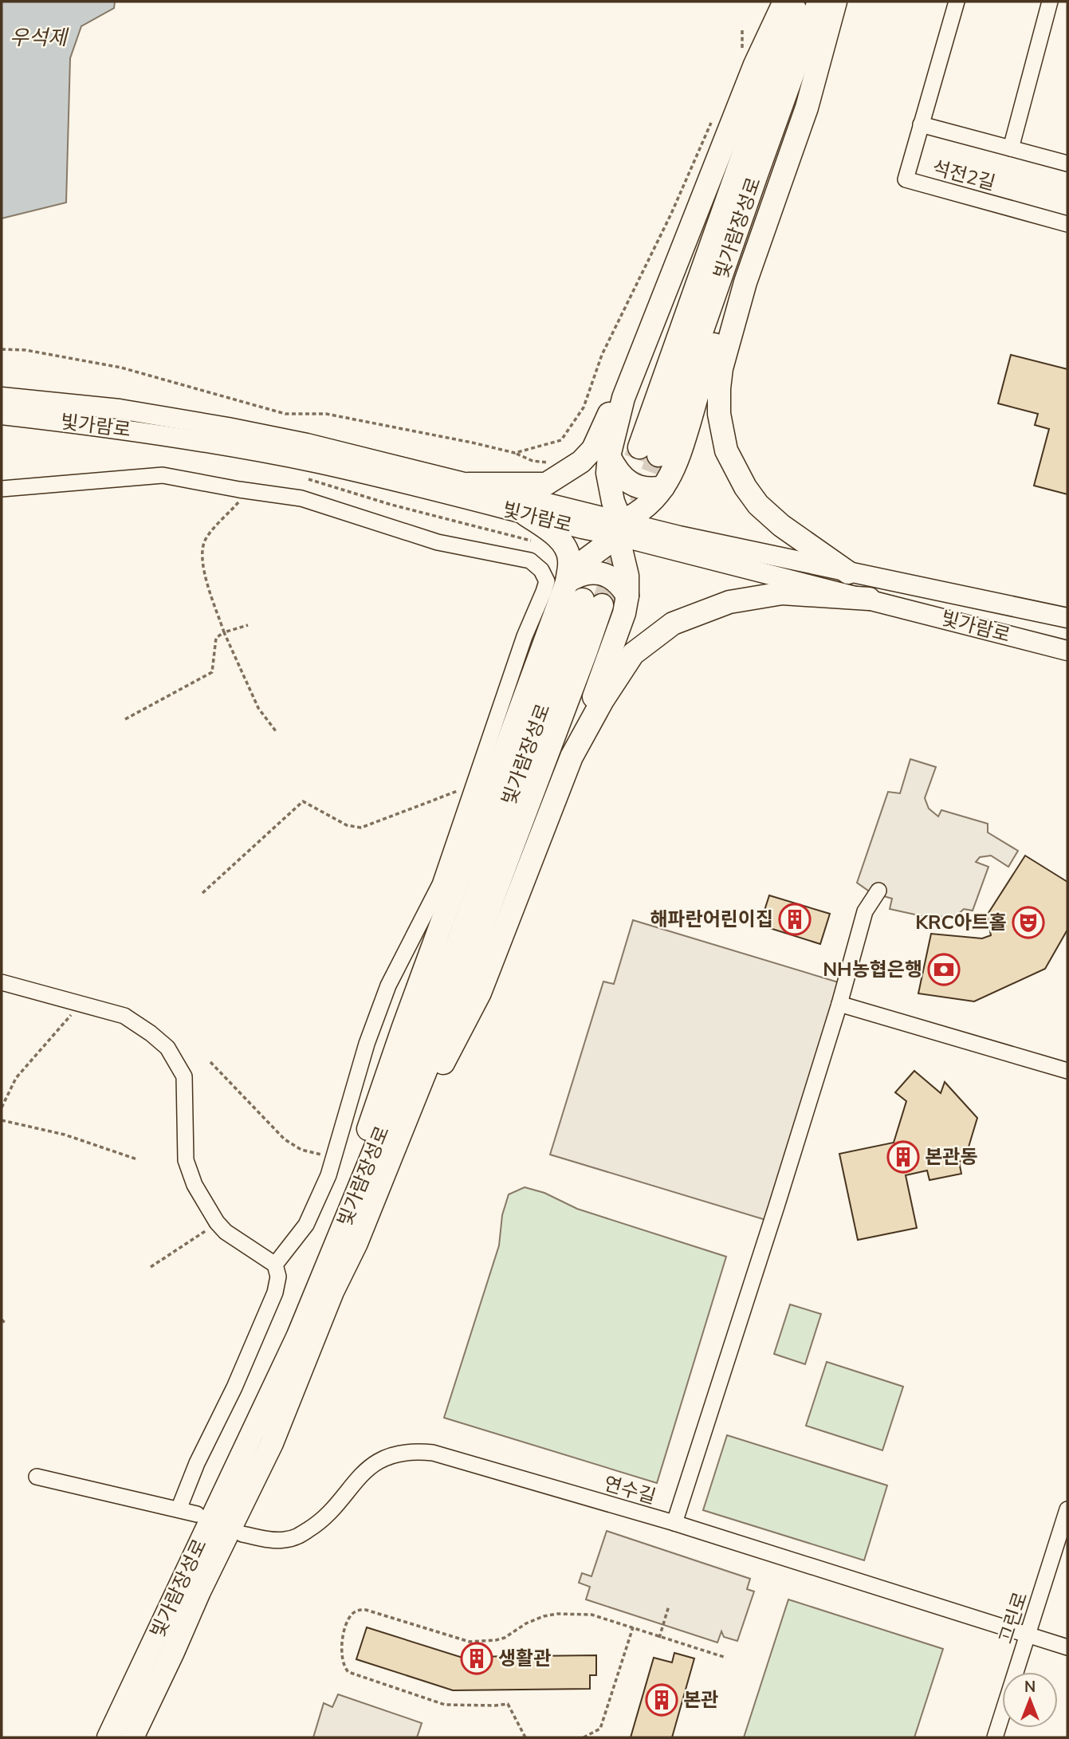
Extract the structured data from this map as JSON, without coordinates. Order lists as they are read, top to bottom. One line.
{"streets":{"highway":["빛가람장성로"],"main road":["빛가람로"],"street":["석전2길","연수길","그린로"]},"crossings":[["연수길","그린로"]],"water":["우석제"],"places":{"building":["해파란어린이집","본관동","생활관","본관"],"theatre":["KRC아트홀"],"bank":["NH농협은행"]},"north":"top"}
